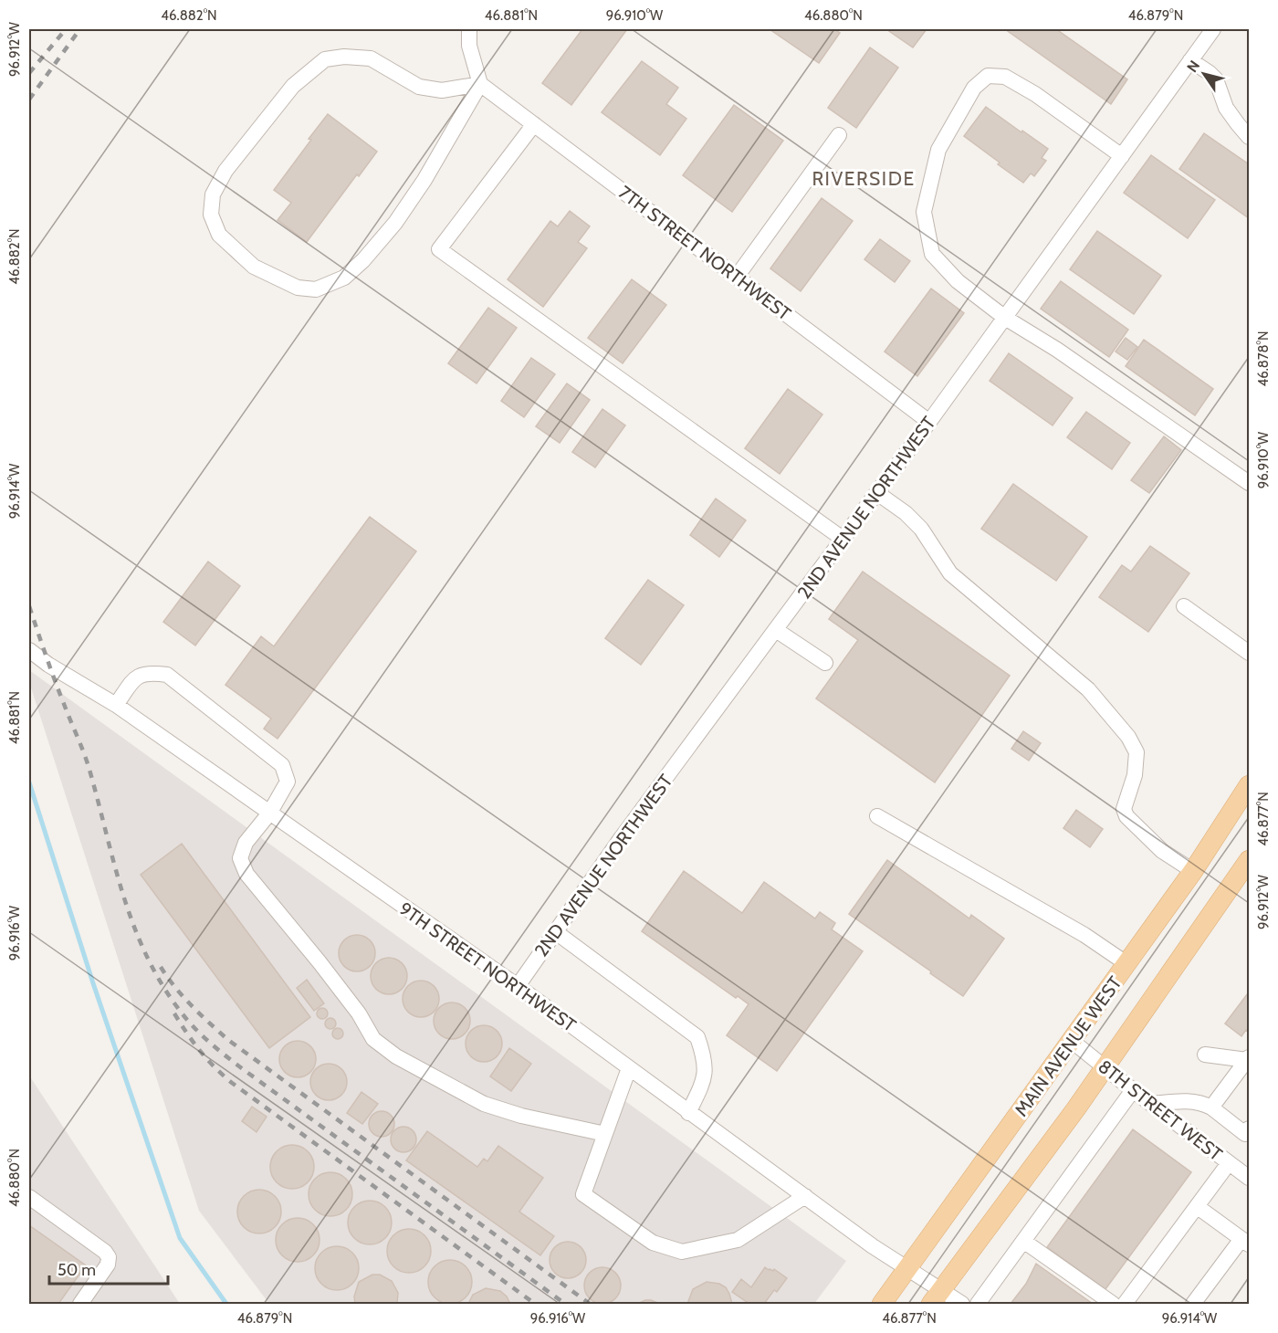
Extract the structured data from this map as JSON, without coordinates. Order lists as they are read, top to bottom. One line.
{"streets":{"main road":["MAIN AVENUE WEST"],"street":["7TH STREET NORTHWEST","2ND AVENUE NORTHWEST","9TH STREET NORTHWEST","8TH STREET WEST"]},"crossings":[["7TH STREET NORTHWEST","2ND AVENUE NORTHWEST"],["2ND AVENUE NORTHWEST","9TH STREET NORTHWEST"],["9TH STREET NORTHWEST","MAIN AVENUE WEST"],["MAIN AVENUE WEST","8TH STREET WEST"]],"districts":["RIVERSIDE"],"scale_bar":"50 m","north":"top left","coordinates":["46.882°N","46.881°N","96.910°W","46.880°N","46.879°N","96.912°W","46.878°N","96.914°W","46.877°N","96.916°W"]}
